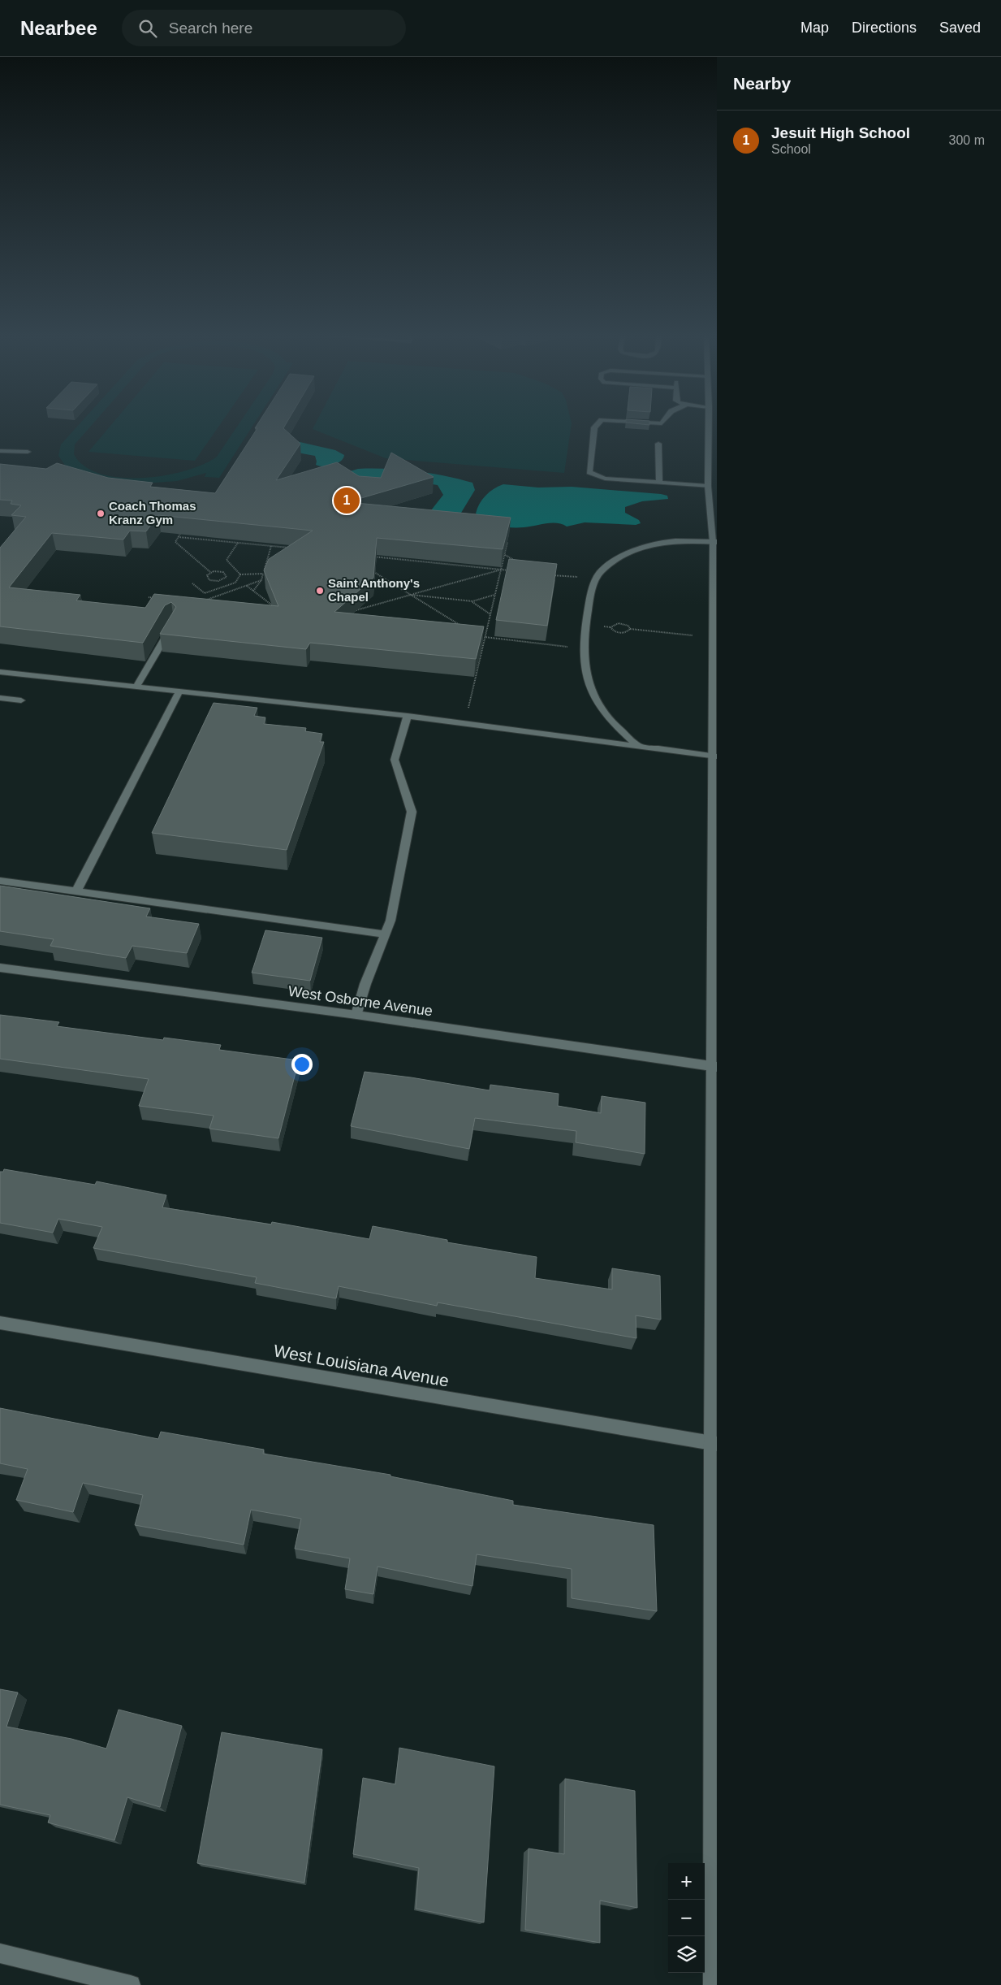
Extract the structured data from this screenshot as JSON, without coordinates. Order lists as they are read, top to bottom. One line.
{"streets":{"street":["West Osborne Avenue","West Louisiana Avenue"]},"places":["Coach Thomas Kranz Gym","Saint Anthony's Chapel"],"page":{"header":"Nearbee","search":"Search here","nav":["Map","Directions","Saved"],"heading":"Nearby","list":[{"mark":"1","name":"Jesuit High School","note":"School","value":"300 m"}],"pins":"1","map_buttons":["+","−"]}}
